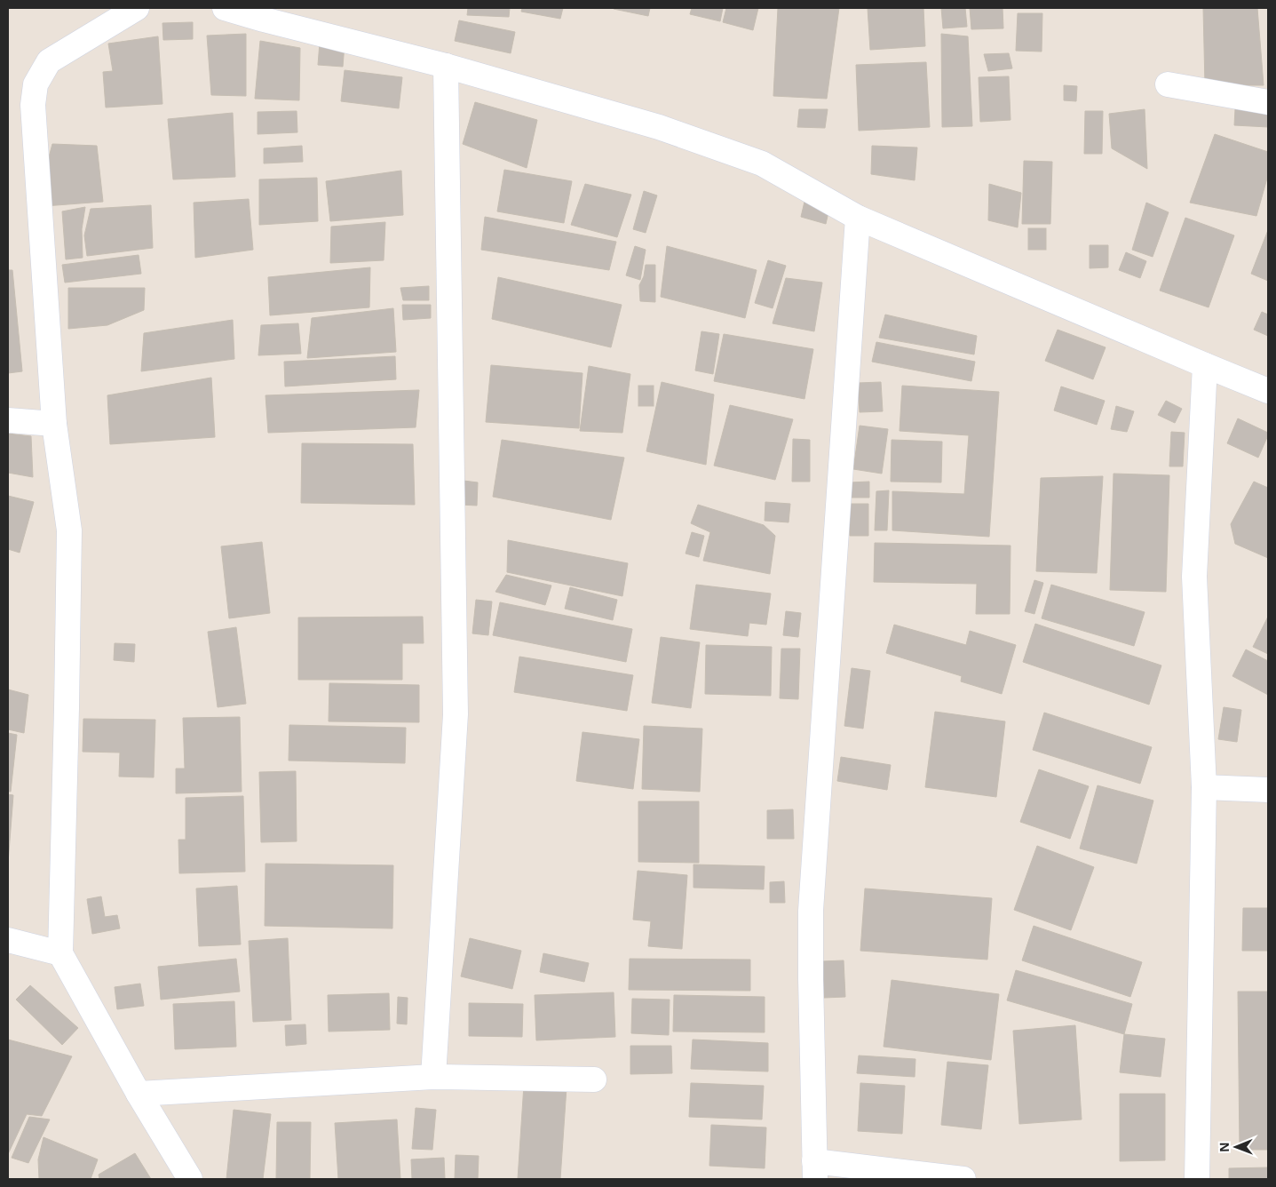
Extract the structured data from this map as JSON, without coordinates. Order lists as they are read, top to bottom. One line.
{"north":"left"}
